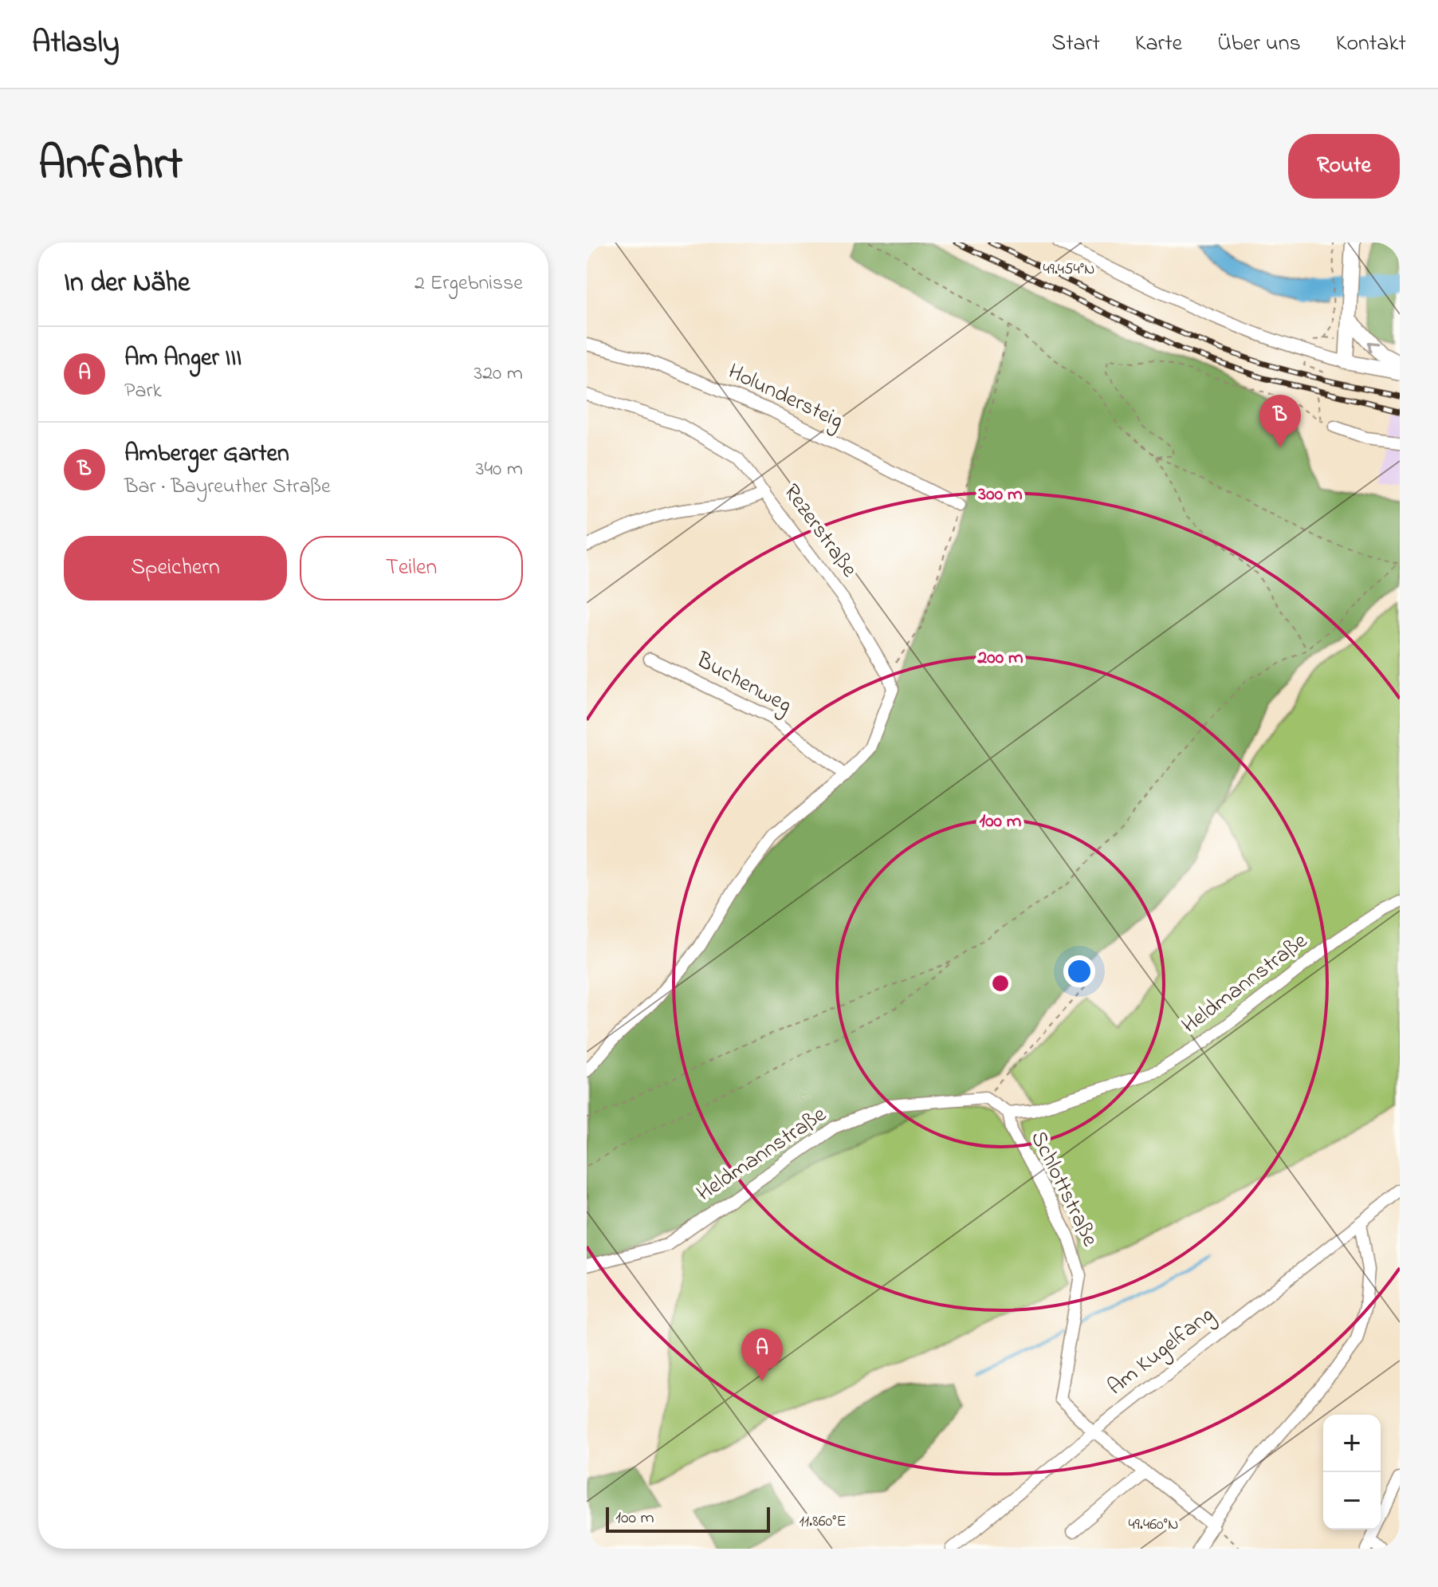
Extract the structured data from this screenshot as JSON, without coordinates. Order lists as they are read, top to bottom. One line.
{"streets":{"street":["Holundersteig","Rezerstraße","Buchenweg","Heldmannstraße","Schlottstraße","Am Kugelfang"]},"crossings":[["Rezerstraße","Buchenweg"],["Heldmannstraße","Schlottstraße"],["Schlottstraße","Am Kugelfang"]],"scale_bar":"100 m","page":{"header":"Atlasly","nav":["Start","Karte","Über uns","Kontakt"],"title":"Anfahrt","buttons":["Route",["Speichern","Teilen"]],"heading":["In der Nähe","2 Ergebnisse"],"list":[{"mark":"A","name":"Am Anger III","note":"Park","value":"320 m"},{"mark":"B","name":"Amberger Garten","note":"Bar · Bayreuther Straße","value":"340 m"}],"pins":["B","A"],"map_buttons":["+","−"],"scale":"100 m"},"coordinates":["49.454°N","11.860°E","49.460°N"],"rings":["300 m","200 m","100 m"]}
